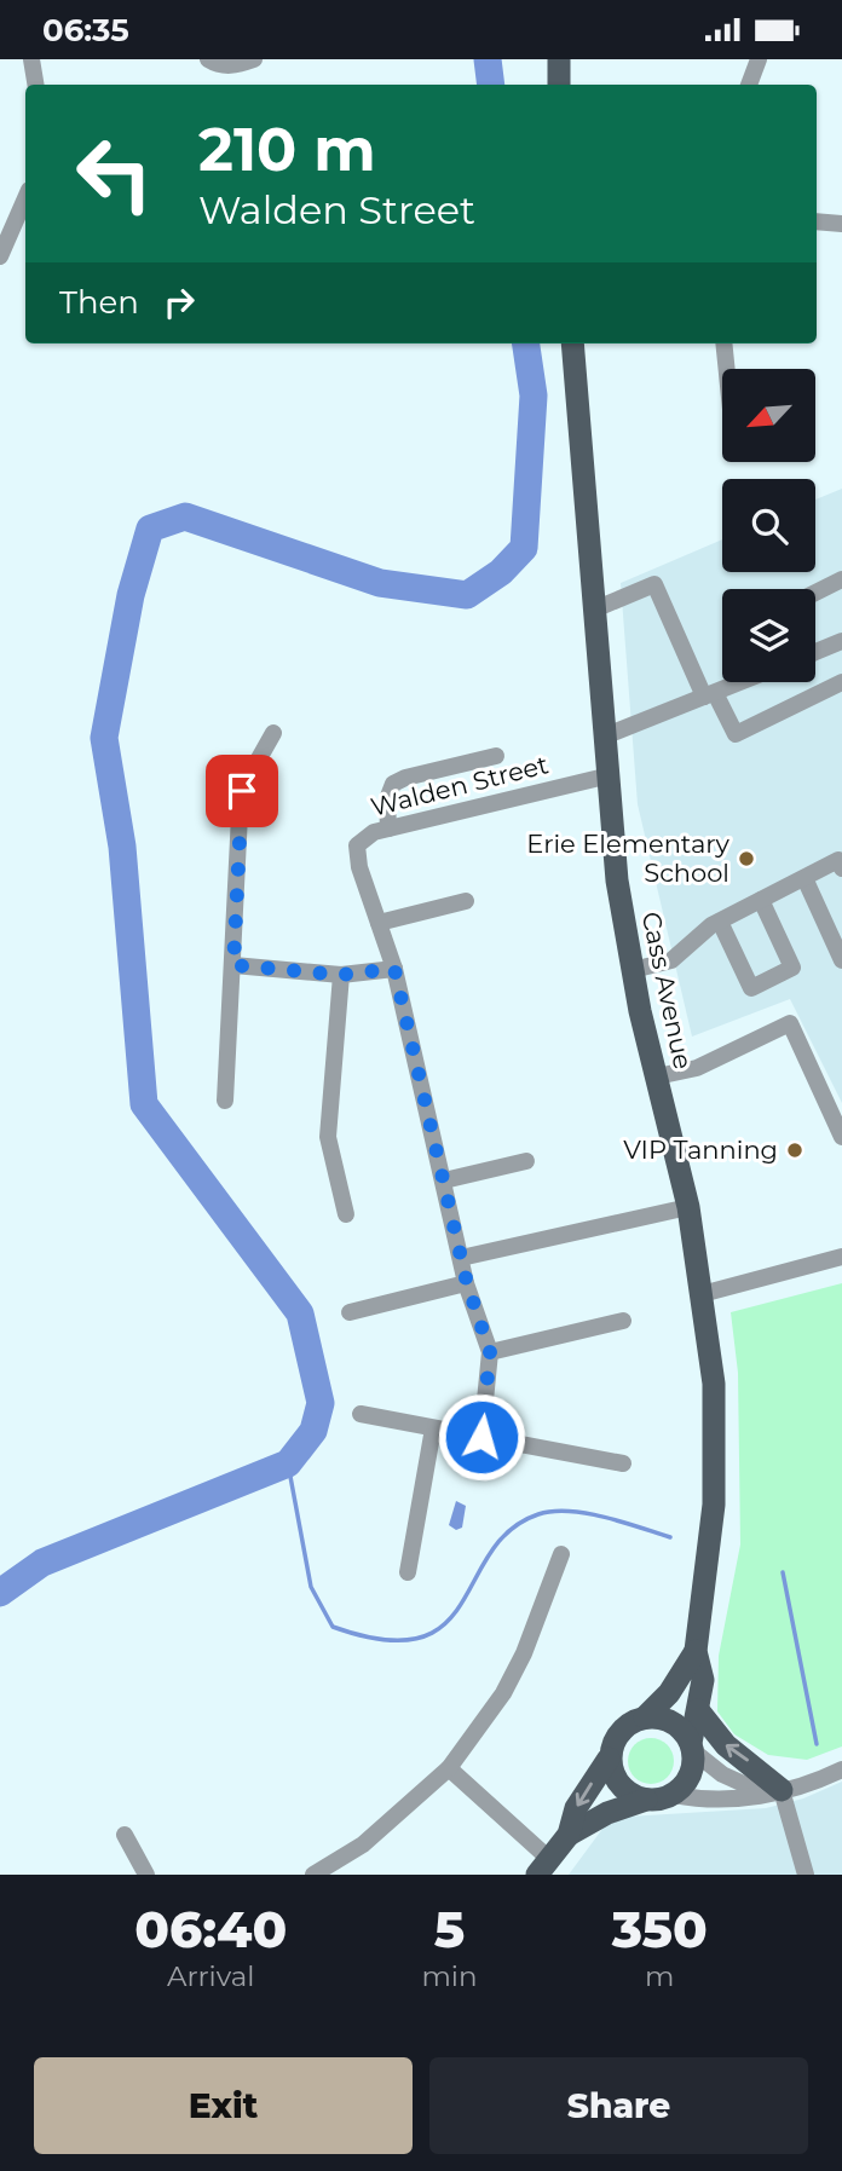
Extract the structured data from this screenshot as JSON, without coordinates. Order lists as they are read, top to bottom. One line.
{"streets":{"main road":["Cass Avenue"],"street":["Walden Street"]},"crossings":[["Walden Street","Cass Avenue"]],"places":["Erie Elementary School","VIP Tanning"],"north":"bottom left","page":{"status":"06:35","turn":["210 m","Walden Street"],"then":"Then","eta":["06:40","Arrival","5","min","350","m"],"buttons":["Exit","Share"]}}
